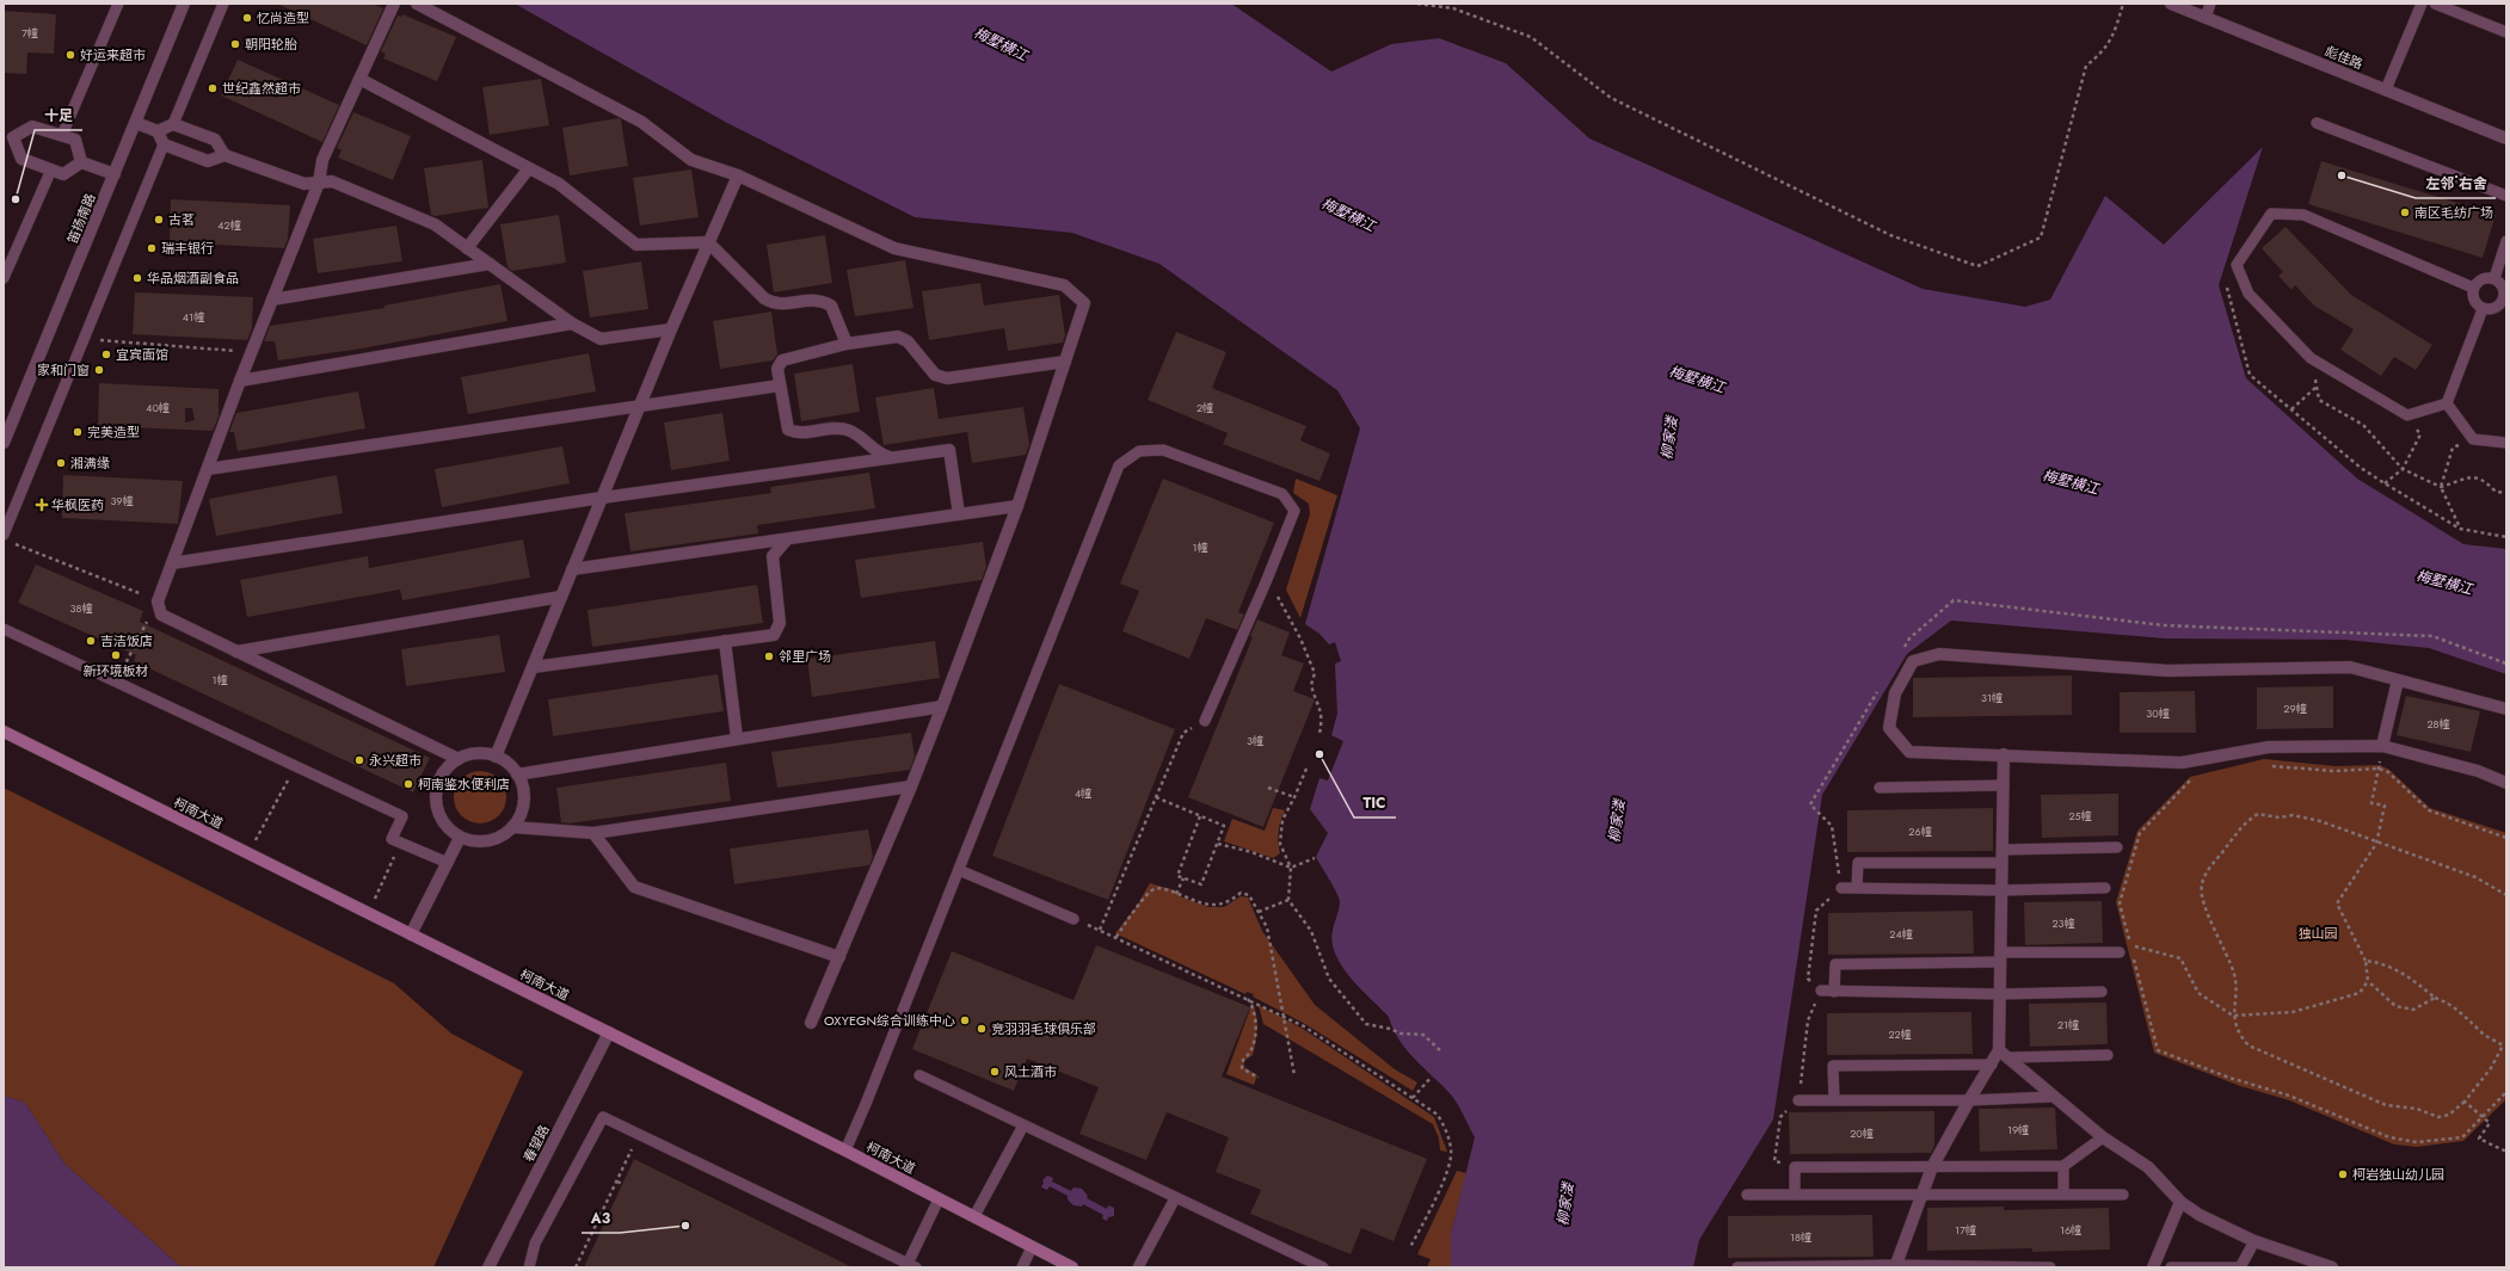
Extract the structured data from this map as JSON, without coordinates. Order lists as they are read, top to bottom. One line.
{"streets":{"main road":["柯南大道"],"street":["彪佳路","笛扬南路","春望路"]},"crossings":[["柯南大道","春望路"]],"water":["梅墅横江","柳家溇"],"parks":["独山园"],"places":{"other":["忆尚造型","朝阳轮胎","好运来超市","世纪鑫然超市","左邻˙右舍","十足","南区毛纺广场","古茗","瑞丰银行","华品烟酒副食品","宜宾面馆","家和门窗","完美造型","湘满缘","吉洁饭店","新环境板材","邻里广场","TIC","永兴超市","柯南鉴水便利店","OXYEGN综合训练中心","竞羽羽毛球俱乐部","风土酒市","柯岩独山幼儿园","A3"],"health":["华枫医药"]},"house_numbers":["7幢","42幢","41幢","40幢","2幢","39幢","1幢","38幢","1幢","31幢","29幢","30幢","28幢","3幢","4幢","25幢","26幢","23幢","24幢","21幢","22幢","19幢","20幢","17幢","16幢","18幢"]}
